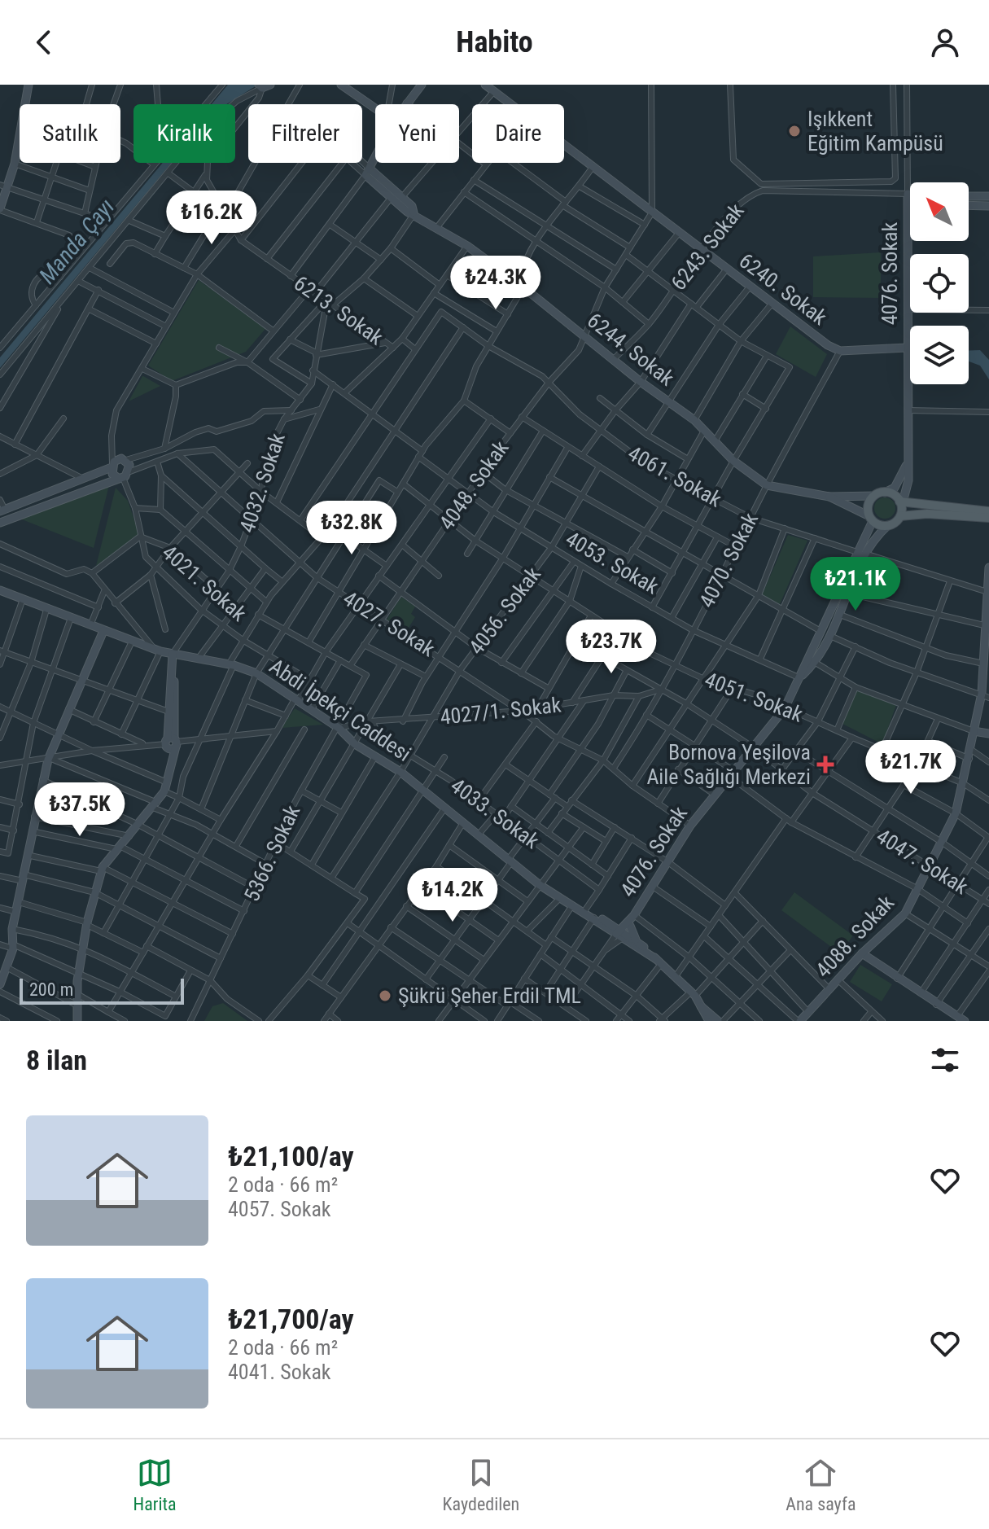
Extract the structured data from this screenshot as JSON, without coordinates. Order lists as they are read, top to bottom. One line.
{"streets":{"street":["6243. Sokak","4076. Sokak","6240. Sokak","6213. Sokak","6244. Sokak","4061. Sokak","4032. Sokak","4048. Sokak","4070. Sokak","4053. Sokak","4021. Sokak","4056. Sokak","4027. Sokak","4051. Sokak","Abdi İpekçi Caddesi","4027/1. Sokak","4033. Sokak","5366. Sokak","4047. Sokak","4088. Sokak"]},"crossings":[["6243. Sokak","4076. Sokak"],["6243. Sokak","6240. Sokak"],["6243. Sokak","6244. Sokak"],["4076. Sokak","6240. Sokak"],["4076. Sokak","6244. Sokak"],["4076. Sokak","4061. Sokak"],["4076. Sokak","4053. Sokak"],["4076. Sokak","4027. Sokak"],["4076. Sokak","4051. Sokak"],["4076. Sokak","Abdi İpekçi Caddesi"],["4076. Sokak","4047. Sokak"],["6240. Sokak","4048. Sokak"],["6240. Sokak","4070. Sokak"],["6244. Sokak","4048. Sokak"],["6244. Sokak","4070. Sokak"],["4061. Sokak","4048. Sokak"],["4061. Sokak","4070. Sokak"],["4061. Sokak","4088. Sokak"],["4032. Sokak","4021. Sokak"],["4032. Sokak","4027. Sokak"],["4032. Sokak","Abdi İpekçi Caddesi"],["4048. Sokak","4053. Sokak"],["4048. Sokak","4027. Sokak"],["4048. Sokak","4051. Sokak"],["4070. Sokak","4053. Sokak"],["4070. Sokak","4027. Sokak"],["4070. Sokak","4051. Sokak"],["4070. Sokak","4027/1. Sokak"],["4070. Sokak","4047. Sokak"],["4053. Sokak","4056. Sokak"],["4056. Sokak","4027. Sokak"],["4056. Sokak","4051. Sokak"],["4056. Sokak","Abdi İpekçi Caddesi"],["4056. Sokak","4027/1. Sokak"],["4056. Sokak","4033. Sokak"],["4027. Sokak","4027/1. Sokak"],["4051. Sokak","4088. Sokak"],["Abdi İpekçi Caddesi","4027/1. Sokak"],["Abdi İpekçi Caddesi","5366. Sokak"],["4027/1. Sokak","4033. Sokak"],["4027/1. Sokak","5366. Sokak"],["4027/1. Sokak","4047. Sokak"],["4047. Sokak","4088. Sokak"]],"water":["Manda Çayı"],"places":{"other":["Işıkkent Eğitim Kampüsü","Şükrü Şeher Erdil TML"],"health":["Bornova Yeşilova Aile Sağlığı Merkezi"]},"scale_bar":"200 m","north":"top left","page":{"header":"Habito","chip":["Satılık","Kiralık","Filtreler","Yeni","Daire"],"price":["₺16.2K","₺24.3K","₺32.8K","₺21.1K","₺23.7K","₺21.7K","₺37.5K","₺14.2K"],"scale":"200 m","heading":"8 ilan","list":[{"name":"₺21,100/ay","note":"2 oda · 66 m² · 4057. Sokak"},{"name":"₺21,700/ay","note":"2 oda · 66 m² · 4041. Sokak"}],"tabs":["Harita","Kaydedilen","Ana sayfa"]}}
